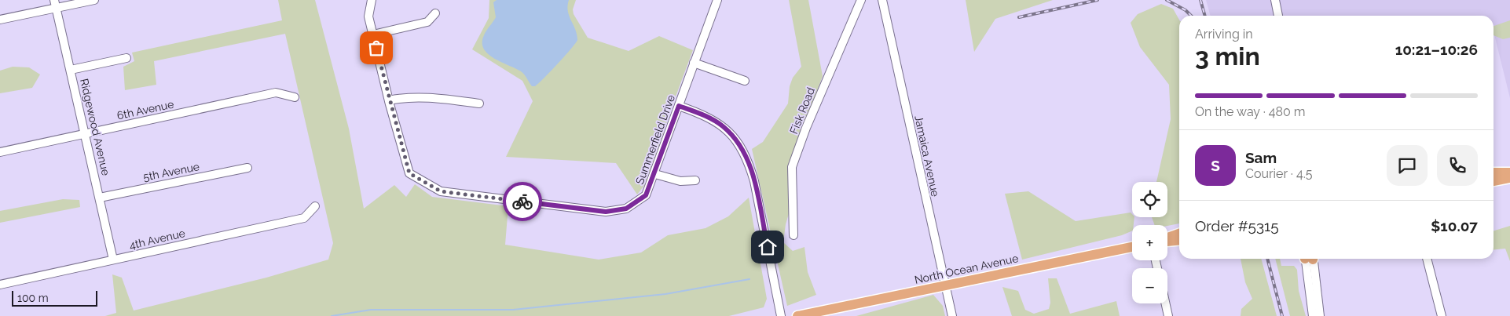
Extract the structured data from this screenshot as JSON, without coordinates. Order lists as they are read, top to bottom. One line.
{"streets":{"main road":["North Ocean Avenue"],"street":["6th Avenue","Fisk Road","Ridgewood Avenue","Summerfield Drive","Jamaica Avenue","5th Avenue","4th Avenue"]},"crossings":[["6th Avenue","Ridgewood Avenue"],["Ridgewood Avenue","5th Avenue"],["Ridgewood Avenue","4th Avenue"],["Jamaica Avenue","North Ocean Avenue"]],"scale_bar":"100 m","page":{"heading":["3 min","Arriving in","10:21–10:26"],"panel":["Sam","Courier · 4.5","Order #5315","$10.07"],"bar":"On the way · 480 m","round":"S","map_buttons":["+","−"],"scale":"100 m"}}
